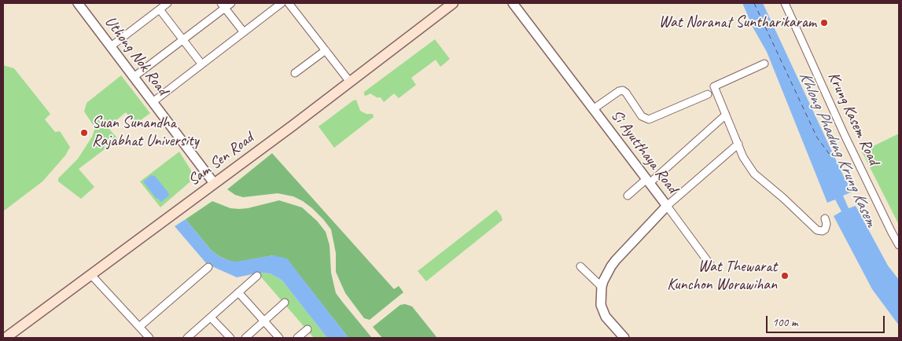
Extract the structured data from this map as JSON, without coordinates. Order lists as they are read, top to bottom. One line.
{"streets":{"main road":["Sam Sen Road"],"street":["Uthong Nok Road","Krung Kasem Road","Si Ayutthaya Road"]},"crossings":[["Uthong Nok Road","Sam Sen Road"]],"water":["Khlong Phadung Krung Kasem"],"places":["Wat Noranat Suntharikaram","Suan Sunandha Rajabhat University","Wat Thewarat Kunchon Worawihan"],"scale_bar":"100 m"}
